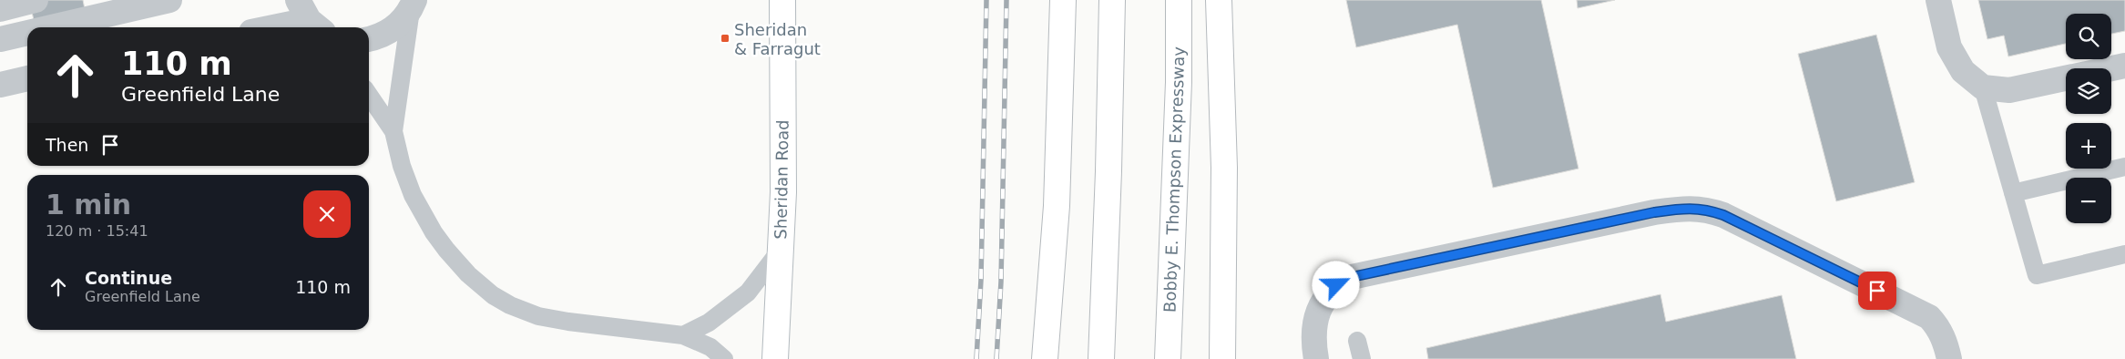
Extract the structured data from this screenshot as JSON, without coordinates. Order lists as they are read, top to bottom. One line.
{"streets":{"main road":["Sheridan Road","Bobby E. Thompson Expressway"]},"places":{"transit":["Sheridan & Farragut"]},"page":{"map_buttons":["+","−"],"turn":["110 m","Greenfield Lane"],"then":"Then","heading":["1 min","120 m · 15:41"],"list":[{"name":"Continue","note":"Greenfield Lane","value":"110 m"}]}}
